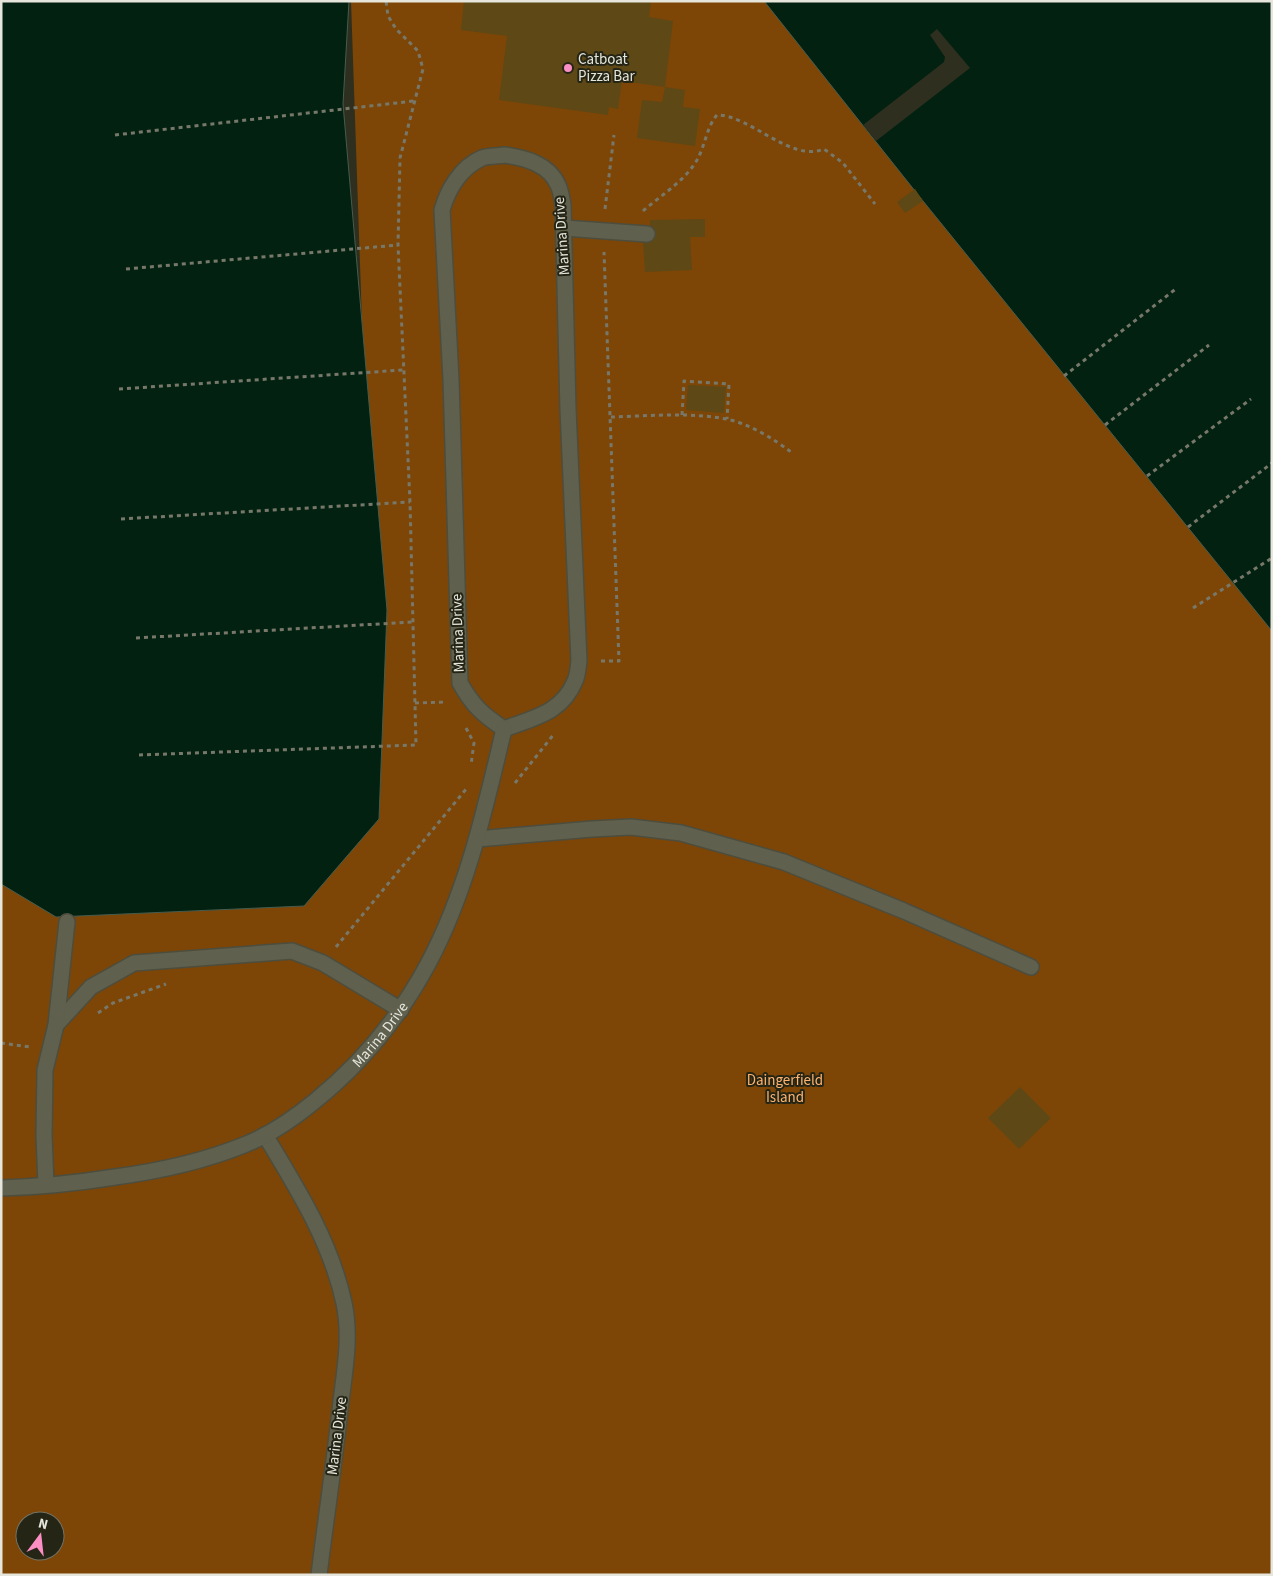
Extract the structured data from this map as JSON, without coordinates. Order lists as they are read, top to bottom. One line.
{"streets":{"street":["Marina Drive"]},"parks":["Daingerfield Island"],"places":["Catboat Pizza Bar"],"north":"top"}
